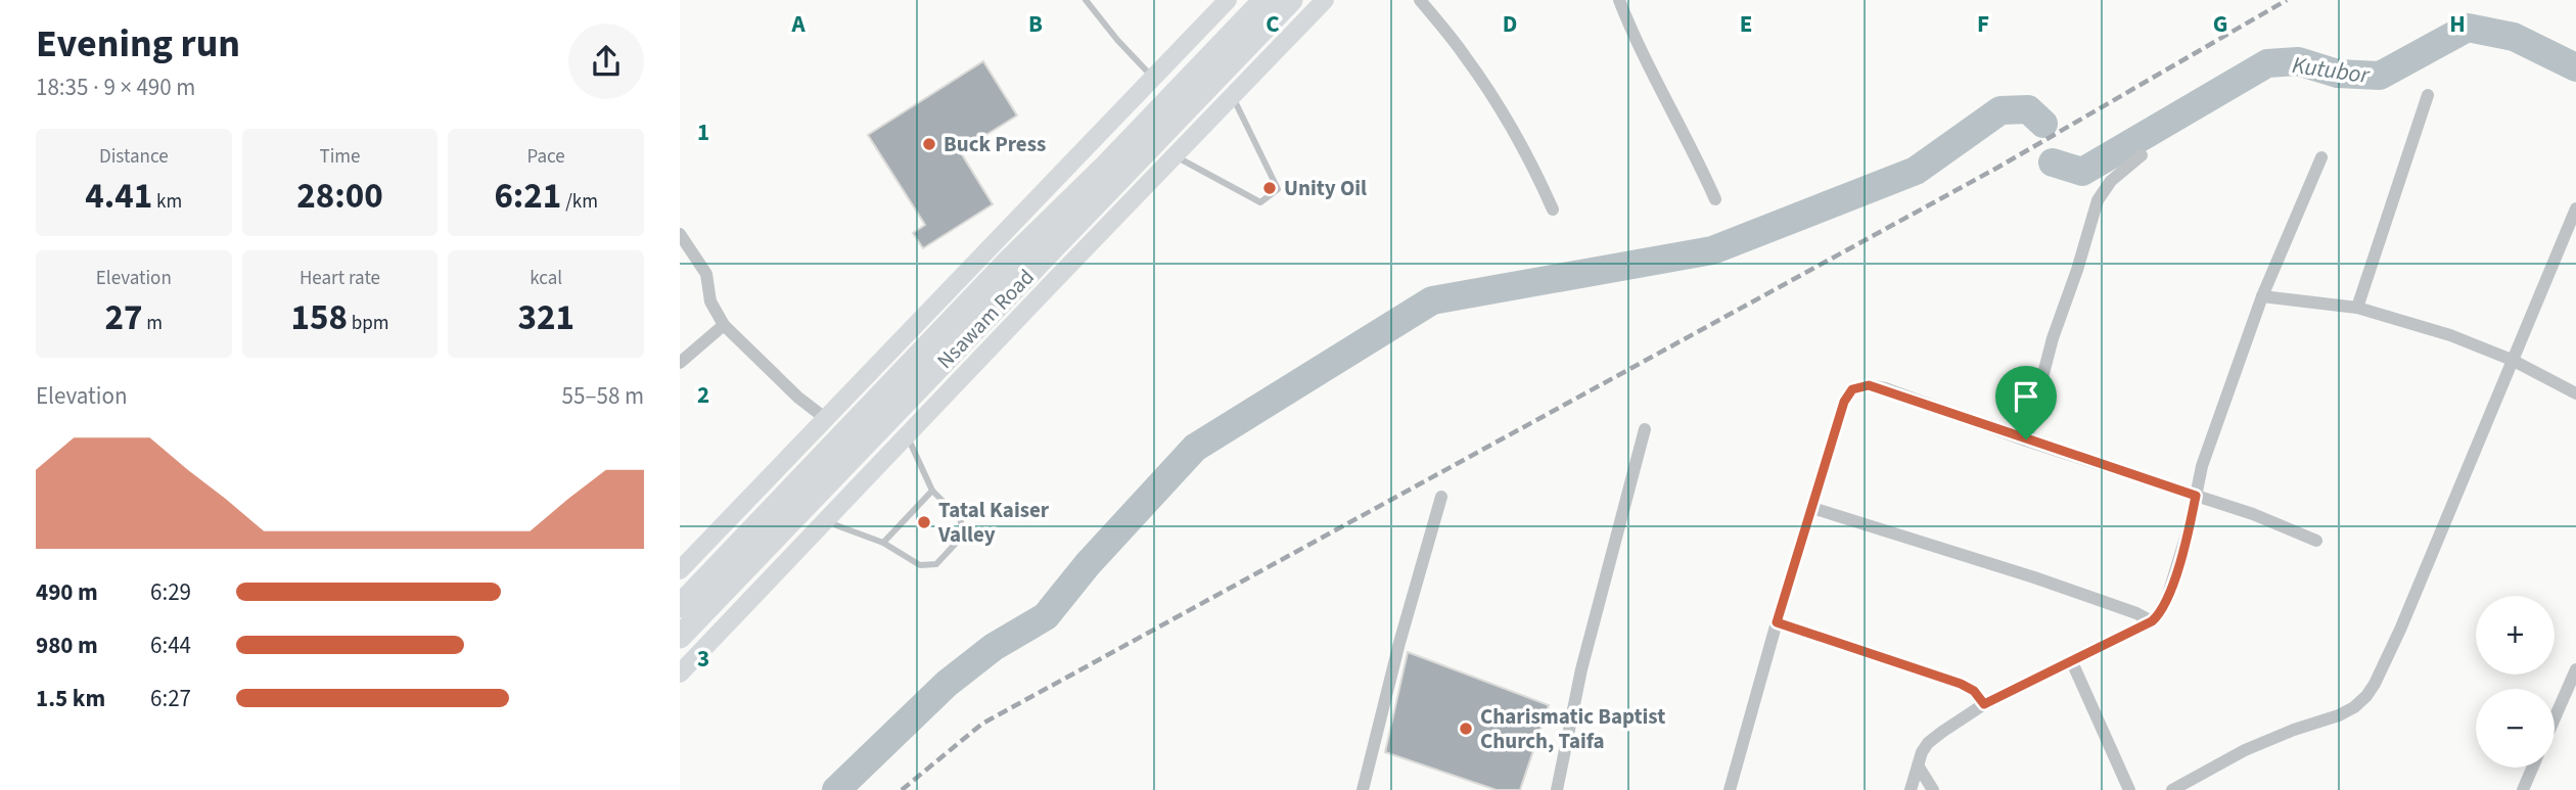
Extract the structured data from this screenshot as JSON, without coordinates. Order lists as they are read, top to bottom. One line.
{"streets":{"highway":["Nsawam Road"]},"water":["Kutubor"],"places":["Buck Press","Unity Oil","Tatal Kaiser Valley","Charismatic Baptist Church, Taifa"],"page":{"heading":["Evening run","18:35 · 9 × 490 m"],"stats":[["Distance","4.41 km"],["Time","28:00"],["Pace","6:21 /km"],["Elevation","27 m"],["Heart rate","158 bpm"],["kcal","321"]],"chart":["Elevation","55–58 m"],"list":[{"name":"490 m","note":"6:29"},{"name":"980 m","note":"6:44"},{"name":"1.5 km","note":"6:27"}],"map_buttons":["+","−"]},"grid":{"columns":["A","B","C","D","E","F","G","H"],"rows":["1","2","3"]}}
